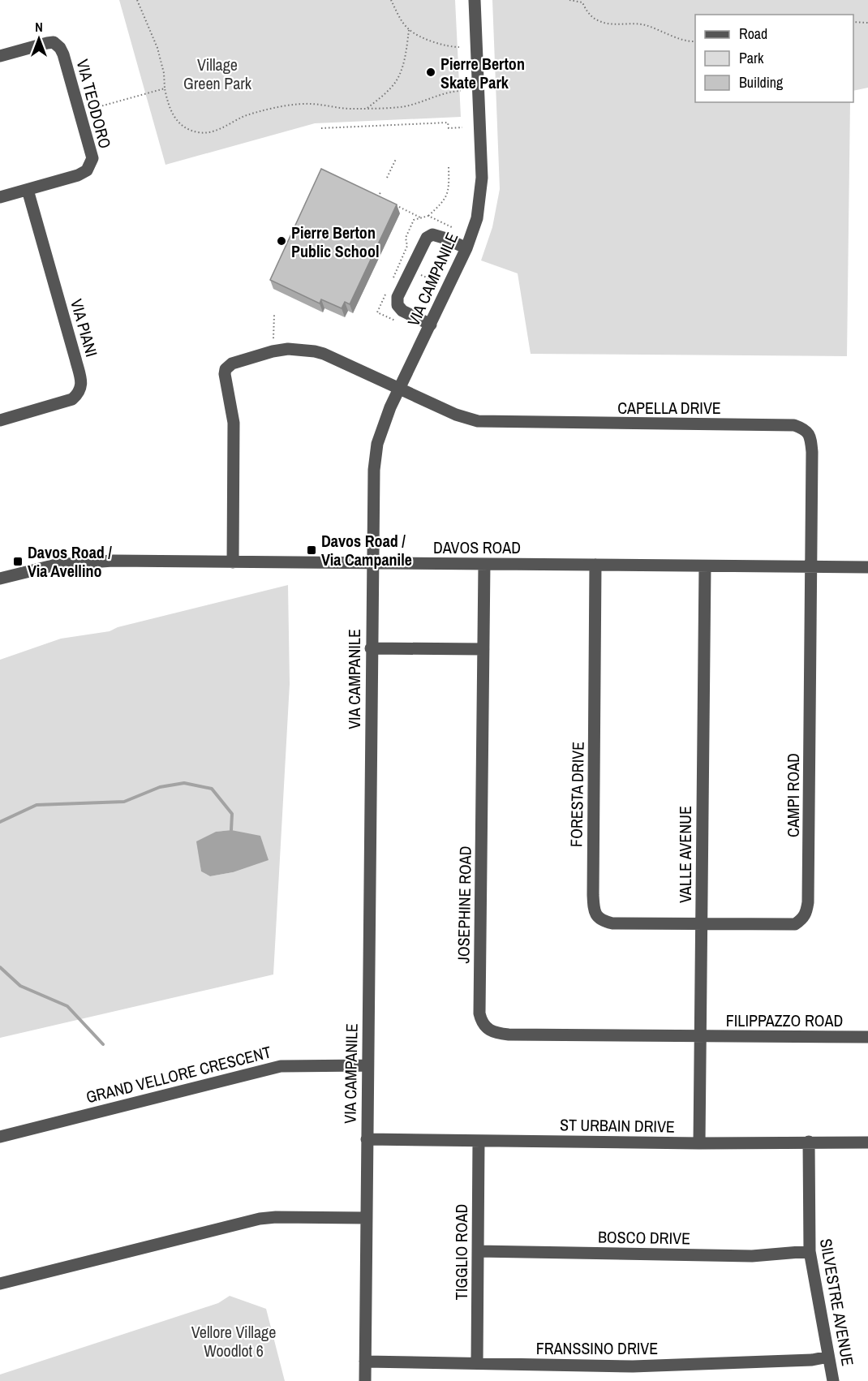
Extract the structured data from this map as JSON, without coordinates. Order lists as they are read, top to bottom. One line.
{"streets":{"street":["VIA TEODORO","VIA CAMPANILE","VIA PIANI","CAPELLA DRIVE","DAVOS ROAD","FORESTA DRIVE","CAMPI ROAD","VALLE AVENUE","JOSEPHINE ROAD","FILIPPAZZO ROAD","GRAND VELLORE CRESCENT","ST URBAIN DRIVE","BOSCO DRIVE","TIGGLIO ROAD","SILVESTRE AVENUE","FRANSSINO DRIVE"]},"crossings":[["VIA TEODORO","VIA PIANI"],["VIA CAMPANILE","CAPELLA DRIVE"],["VIA CAMPANILE","DAVOS ROAD"],["VIA CAMPANILE","GRAND VELLORE CRESCENT"],["VIA CAMPANILE","ST URBAIN DRIVE"],["VIA CAMPANILE","FRANSSINO DRIVE"],["CAPELLA DRIVE","DAVOS ROAD"],["CAPELLA DRIVE","CAMPI ROAD"],["DAVOS ROAD","FORESTA DRIVE"],["DAVOS ROAD","CAMPI ROAD"],["DAVOS ROAD","VALLE AVENUE"],["DAVOS ROAD","JOSEPHINE ROAD"],["FORESTA DRIVE","CAMPI ROAD"],["FORESTA DRIVE","VALLE AVENUE"],["CAMPI ROAD","VALLE AVENUE"],["VALLE AVENUE","JOSEPHINE ROAD"],["VALLE AVENUE","FILIPPAZZO ROAD"],["VALLE AVENUE","ST URBAIN DRIVE"],["JOSEPHINE ROAD","FILIPPAZZO ROAD"],["ST URBAIN DRIVE","TIGGLIO ROAD"],["ST URBAIN DRIVE","SILVESTRE AVENUE"],["BOSCO DRIVE","TIGGLIO ROAD"],["BOSCO DRIVE","SILVESTRE AVENUE"],["TIGGLIO ROAD","FRANSSINO DRIVE"],["SILVESTRE AVENUE","FRANSSINO DRIVE"]],"parks":["Village Green Park","Vellore Village Woodlot 6"],"places":{"other":["Pierre Berton Skate Park","Pierre Berton Public School"],"transit":["Davos Road / Via Campanile","Davos Road / Via Avellino"]},"legend":["Road","Park","Building"],"north":"top"}
